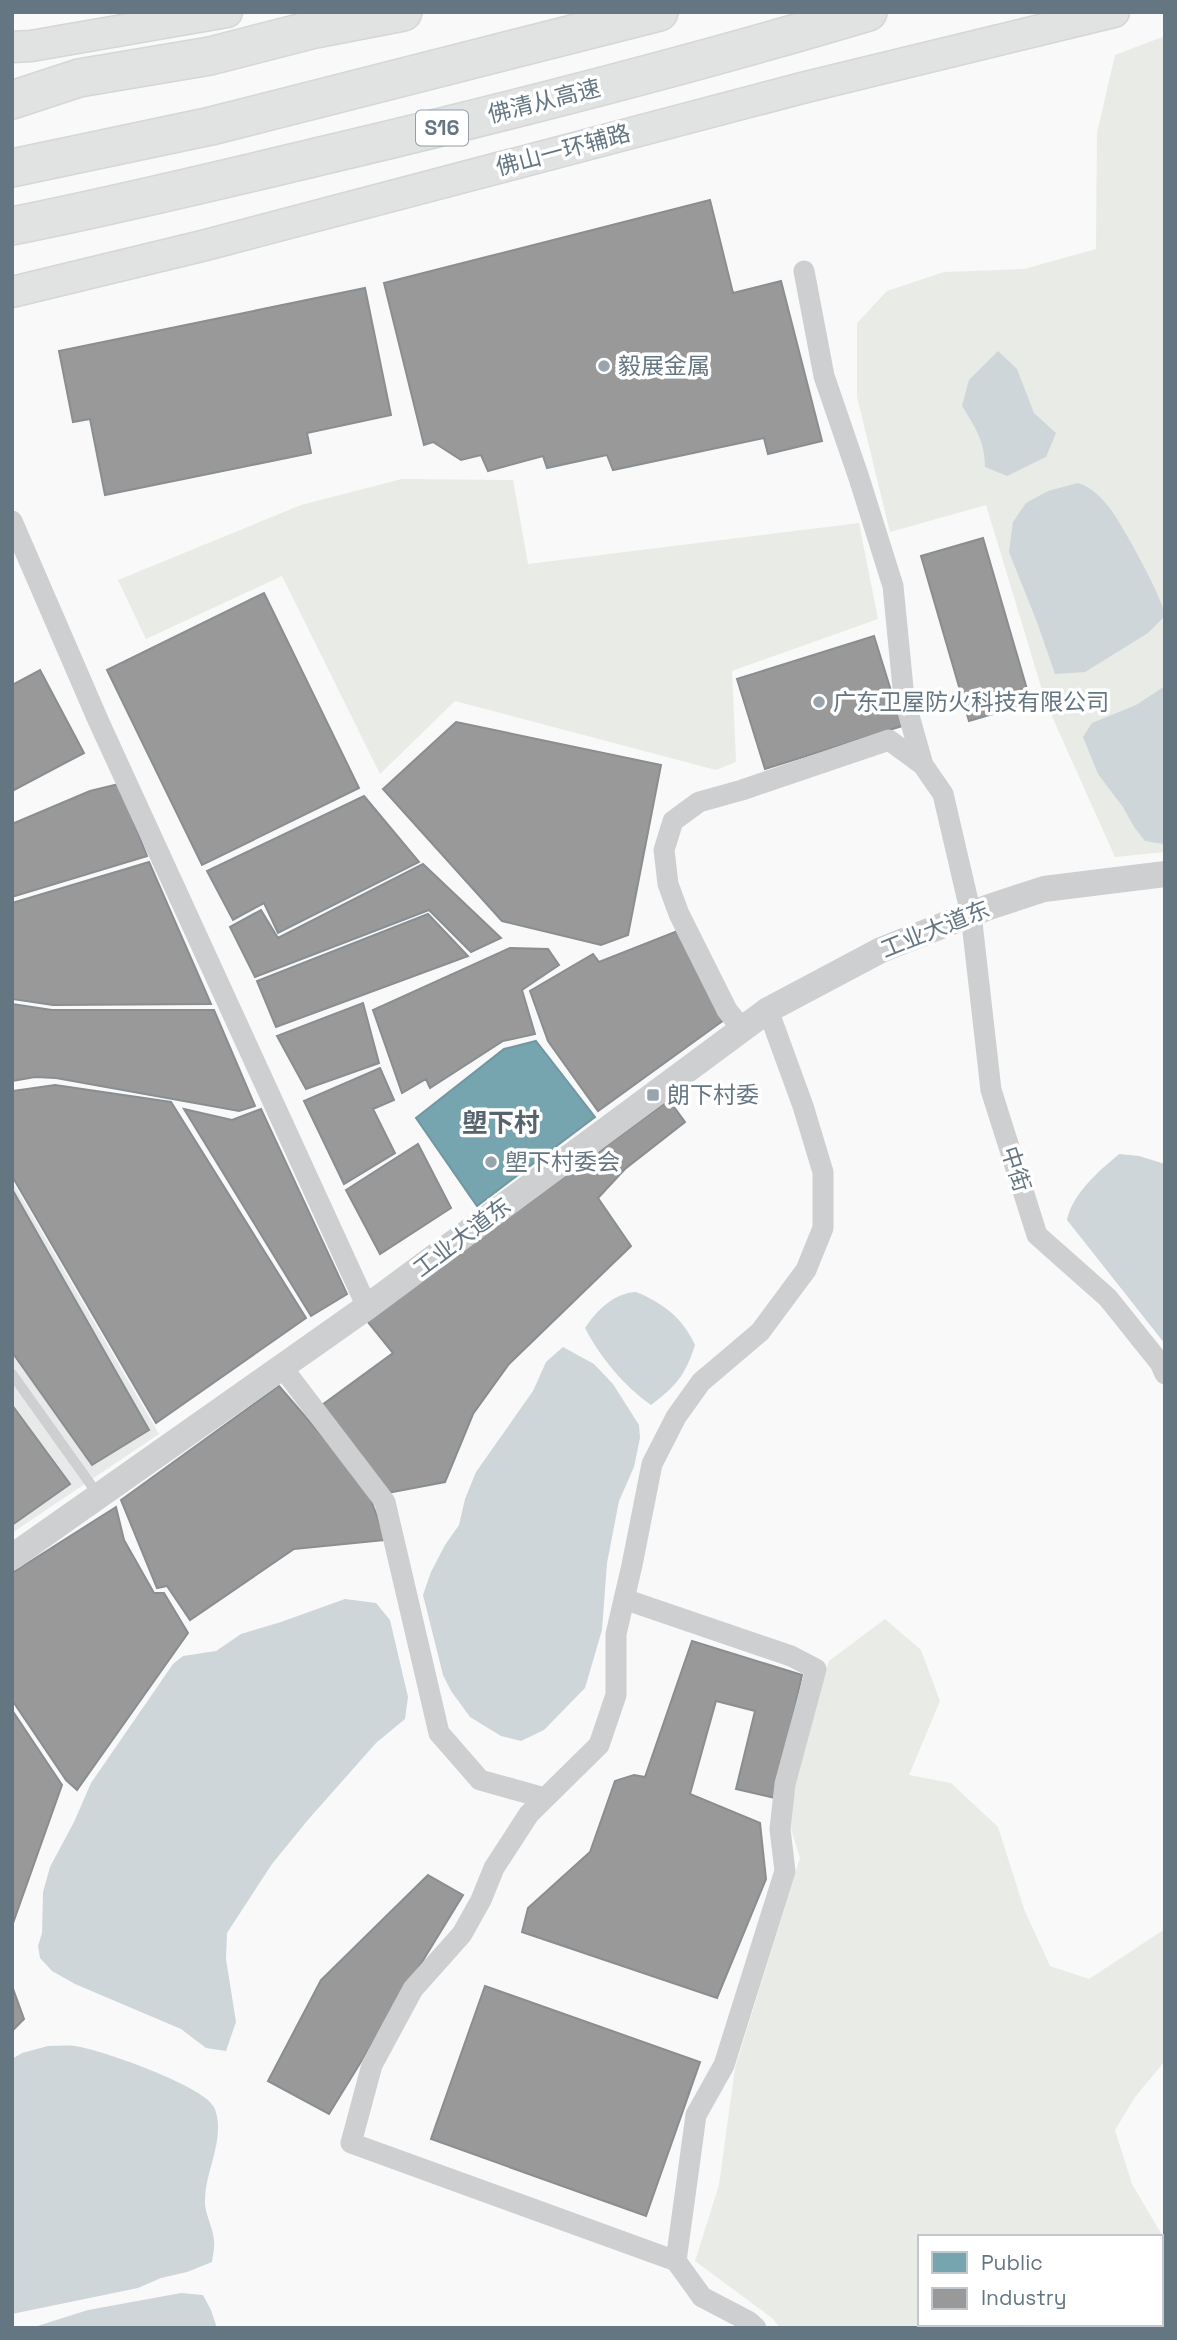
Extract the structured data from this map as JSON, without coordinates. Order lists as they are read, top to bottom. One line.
{"streets":{"highway":["佛清从高速","S16"],"main road":["佛山一环辅路"],"street":["工业大道东","中街"]},"crossings":[["工业大道东","中街"]],"districts":["塱下村"],"places":{"other":["毅展金属","广东卫屋防火科技有限公司","塱下村委会"],"transit":["朗下村委"]},"legend":["Public","Industry"]}
